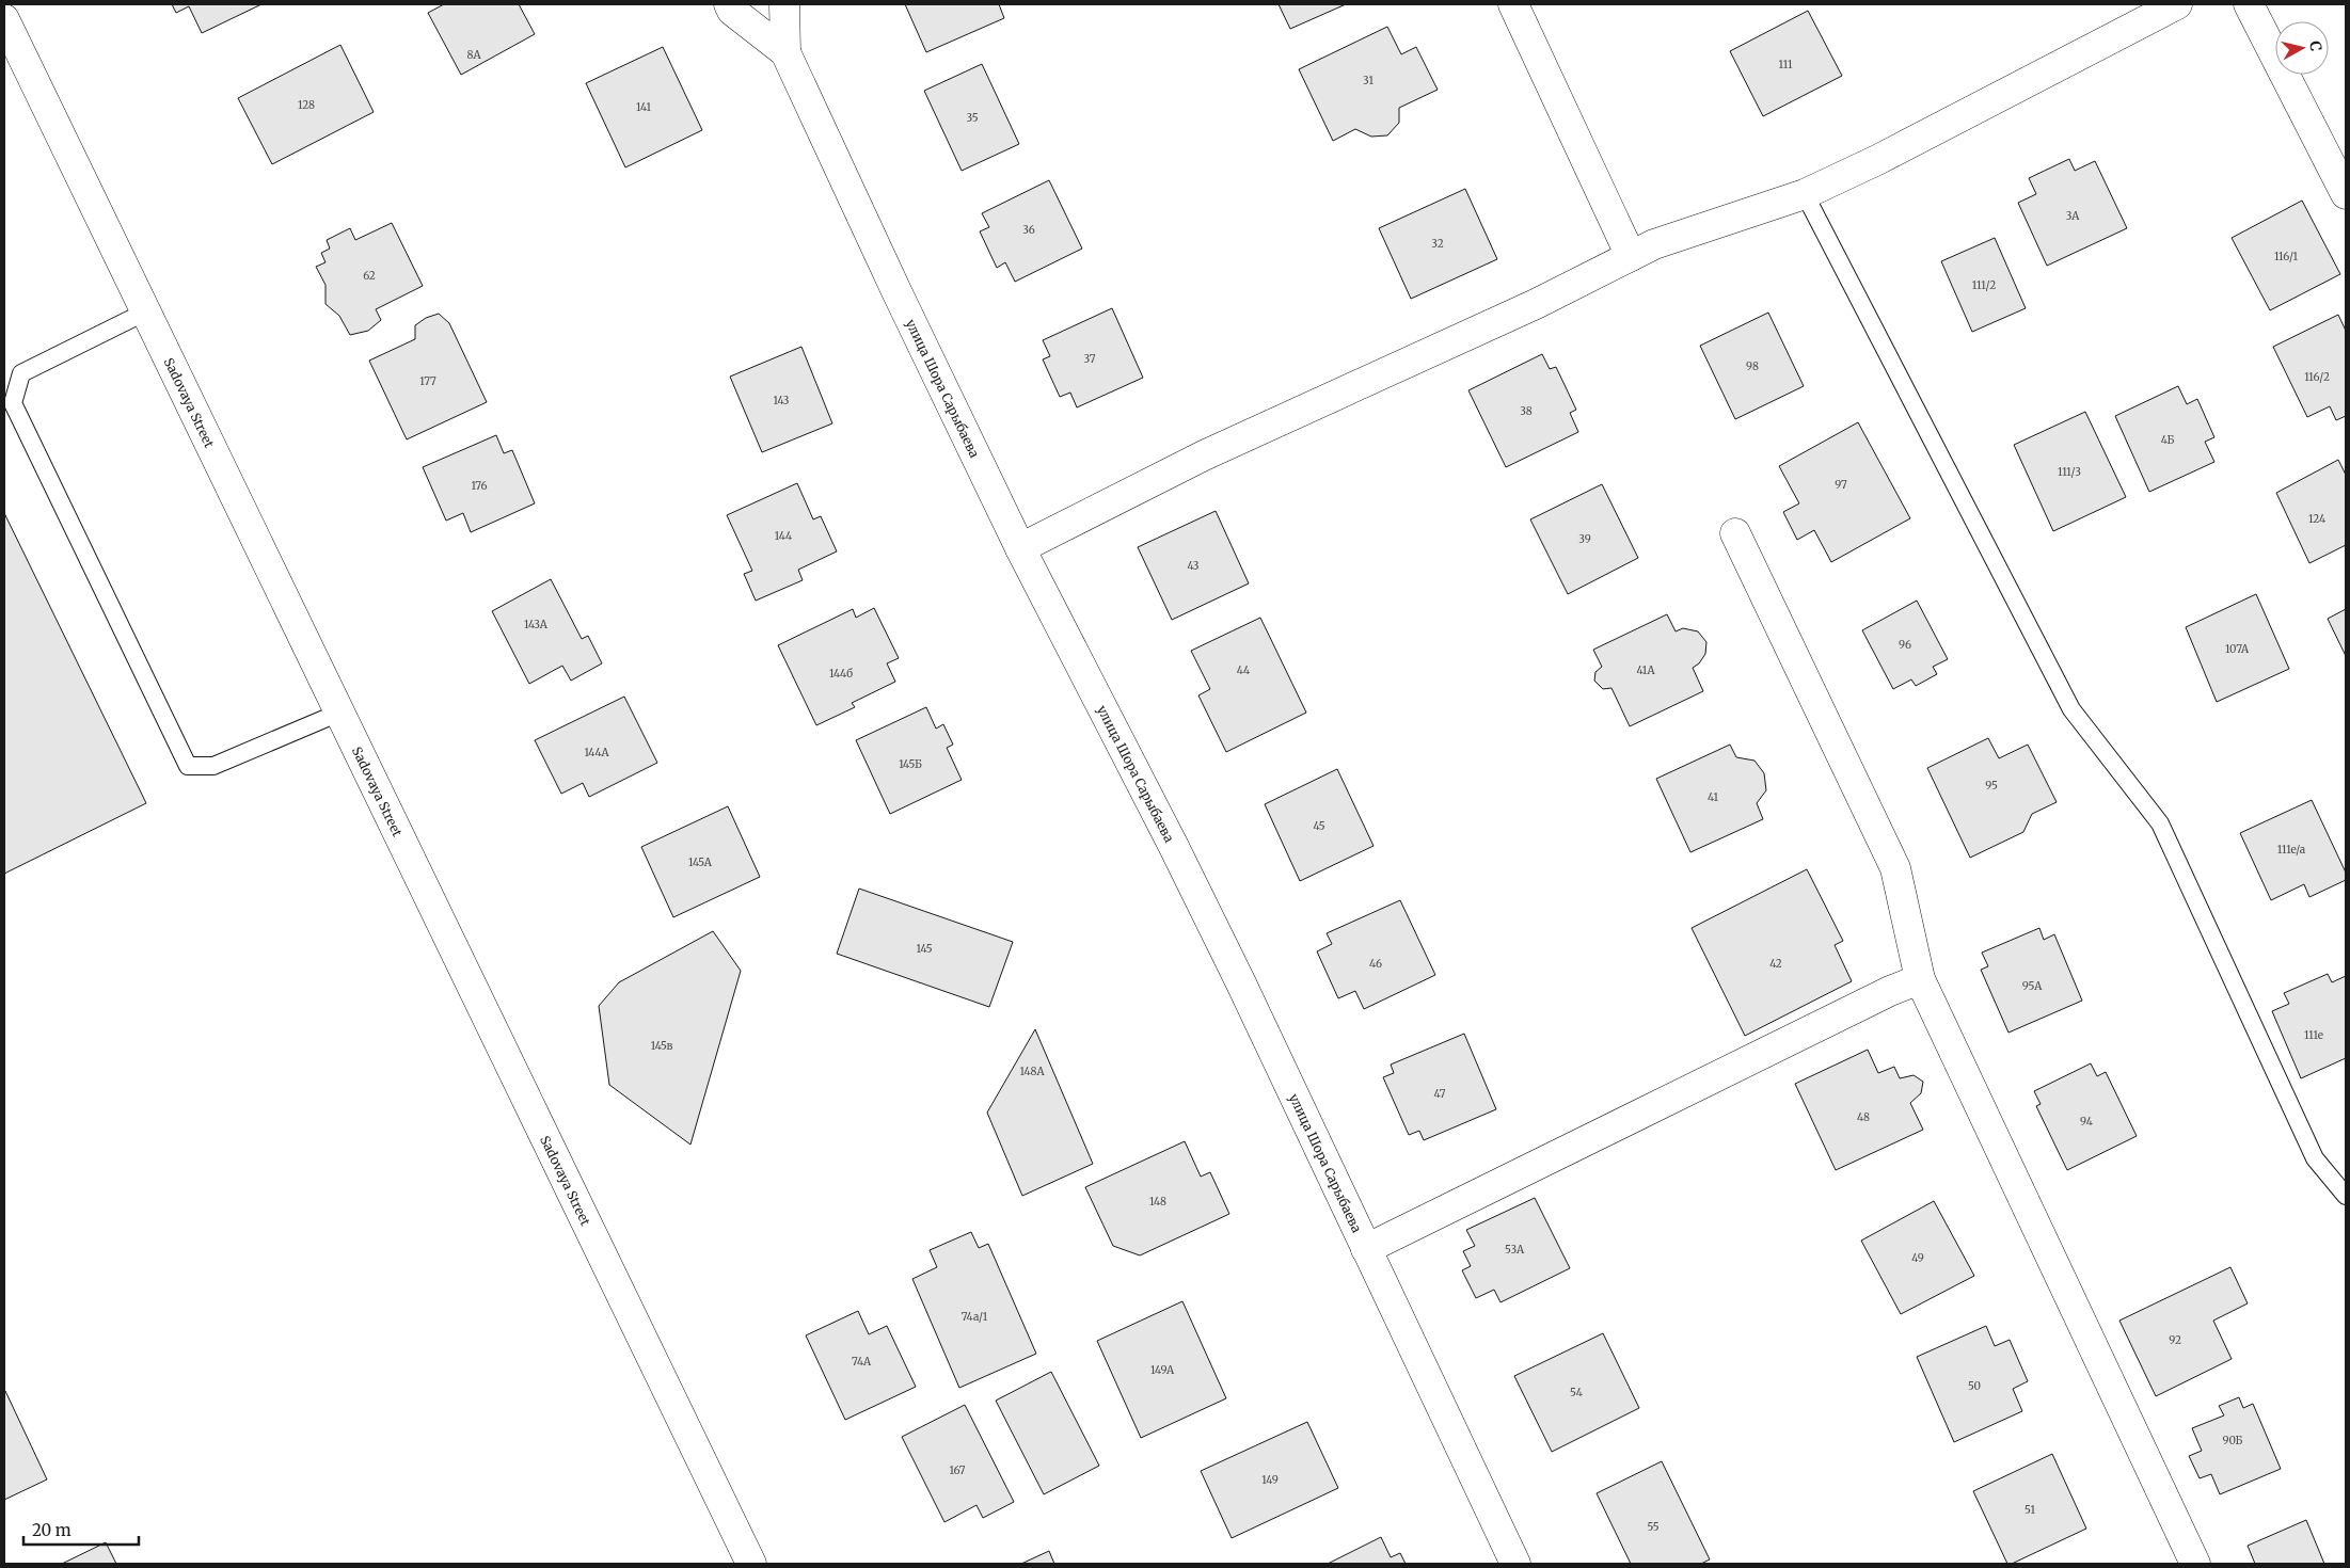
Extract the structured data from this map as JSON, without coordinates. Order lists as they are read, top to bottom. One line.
{"streets":{"street":["улица Шора Сарыбаева","Sadovaya Street"]},"house_numbers":["8А","111","31","128","141","35","3А","36","32","116/1","62","111/2","37","98","116/2","177","143","38","4Б","111/3","97","176","124","144","39","43","143А","96","107А","44","41А","144б","144А","145Б","95","41","45","111е/а","145А","145","46","42","95А","111е","145в","148А","47","48","94","148","53А","49","74а/1","92","74А","149А","50","54","90Б","167","149","51","55"],"scale_bar":"20 m","north":"right"}
